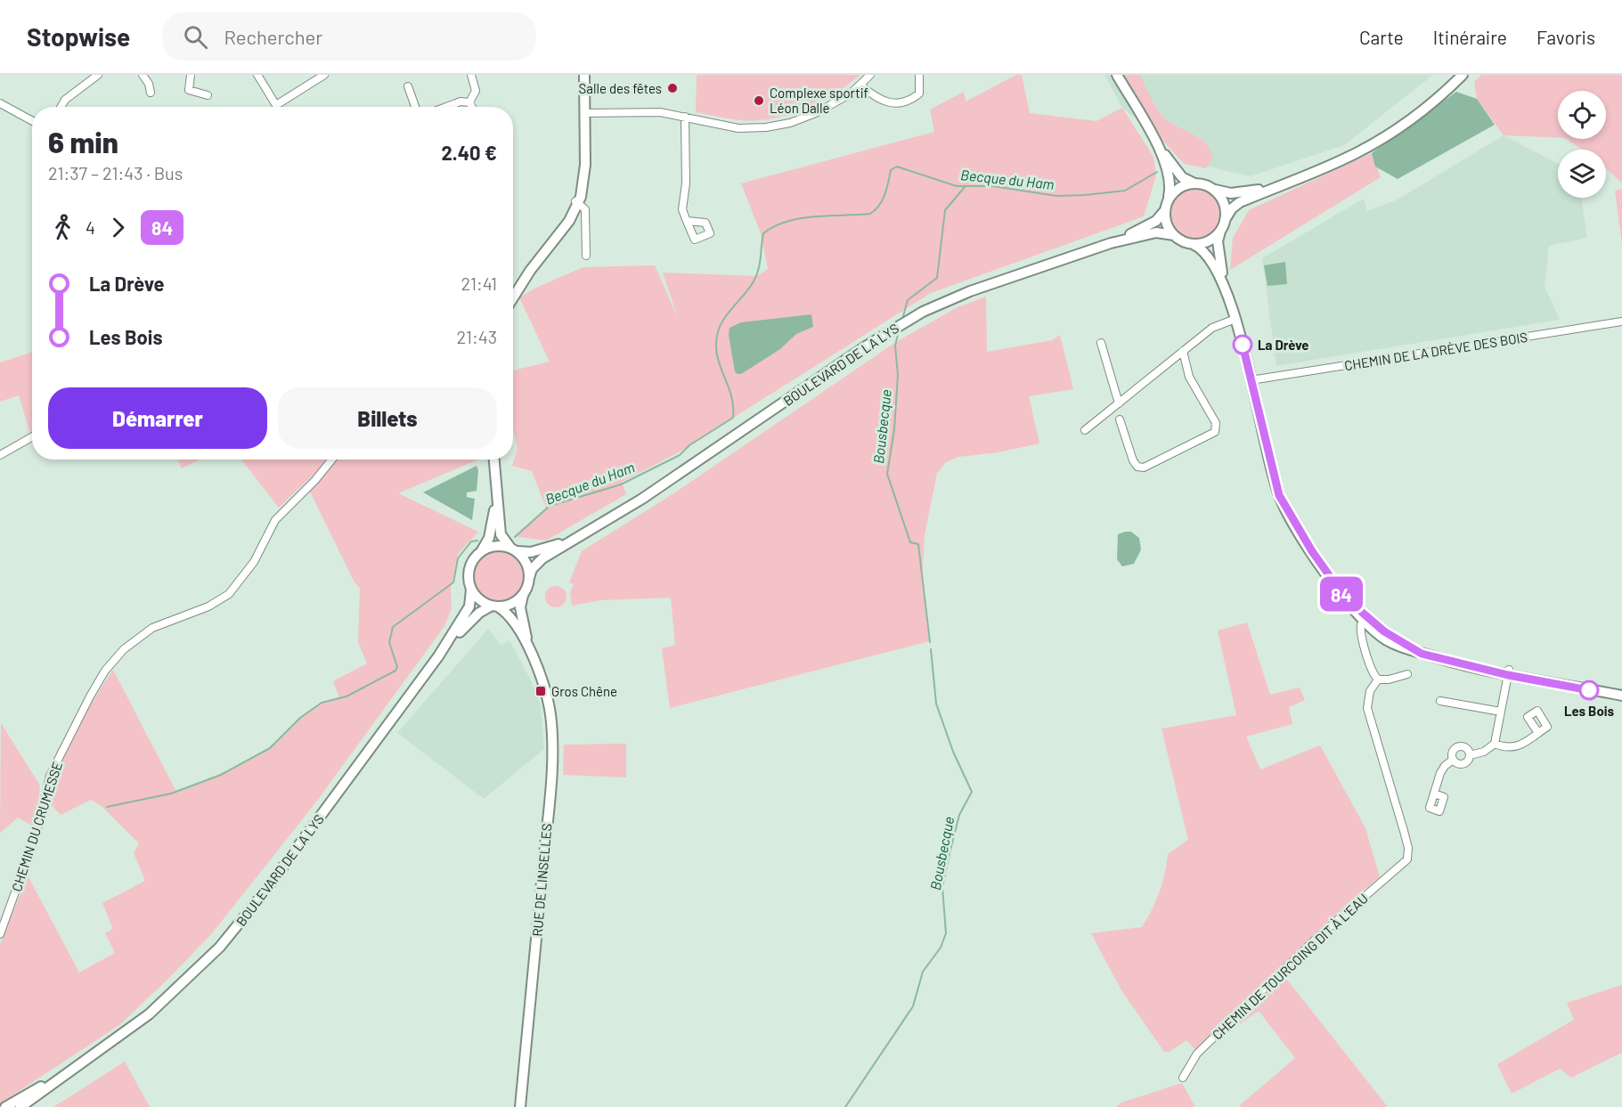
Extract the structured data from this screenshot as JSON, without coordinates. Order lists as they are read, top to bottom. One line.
{"streets":{"main road":["BOULEVARD DE LA LYS","RUE DE LINSELLES"],"street":["CHEMIN DE LA DRÈVE DES BOIS","CHEMIN DU CRUMESSE","CHEMIN DE TOURCOING DIT À L'EAU"]},"crossings":[["BOULEVARD DE LA LYS","RUE DE LINSELLES"]],"water":["Becque du Ham","Bousbecque"],"places":{"other":["Salle des fêtes","Complexe sportif Léon Dalle","La Drève","Les Bois"],"transit":["Gros Chêne"]},"lines":["bus line 84"],"page":{"header":"Stopwise","search":"Rechercher","nav":["Carte","Itinéraire","Favoris"],"on_map":"84","heading":["6 min","21:37 – 21:43 · Bus","2.40 €"],"legs":["4","84"],"list":[{"name":"La Drève","value":"21:41"},{"name":"Les Bois","value":"21:43"}],"buttons":["Démarrer","Billets"]}}
